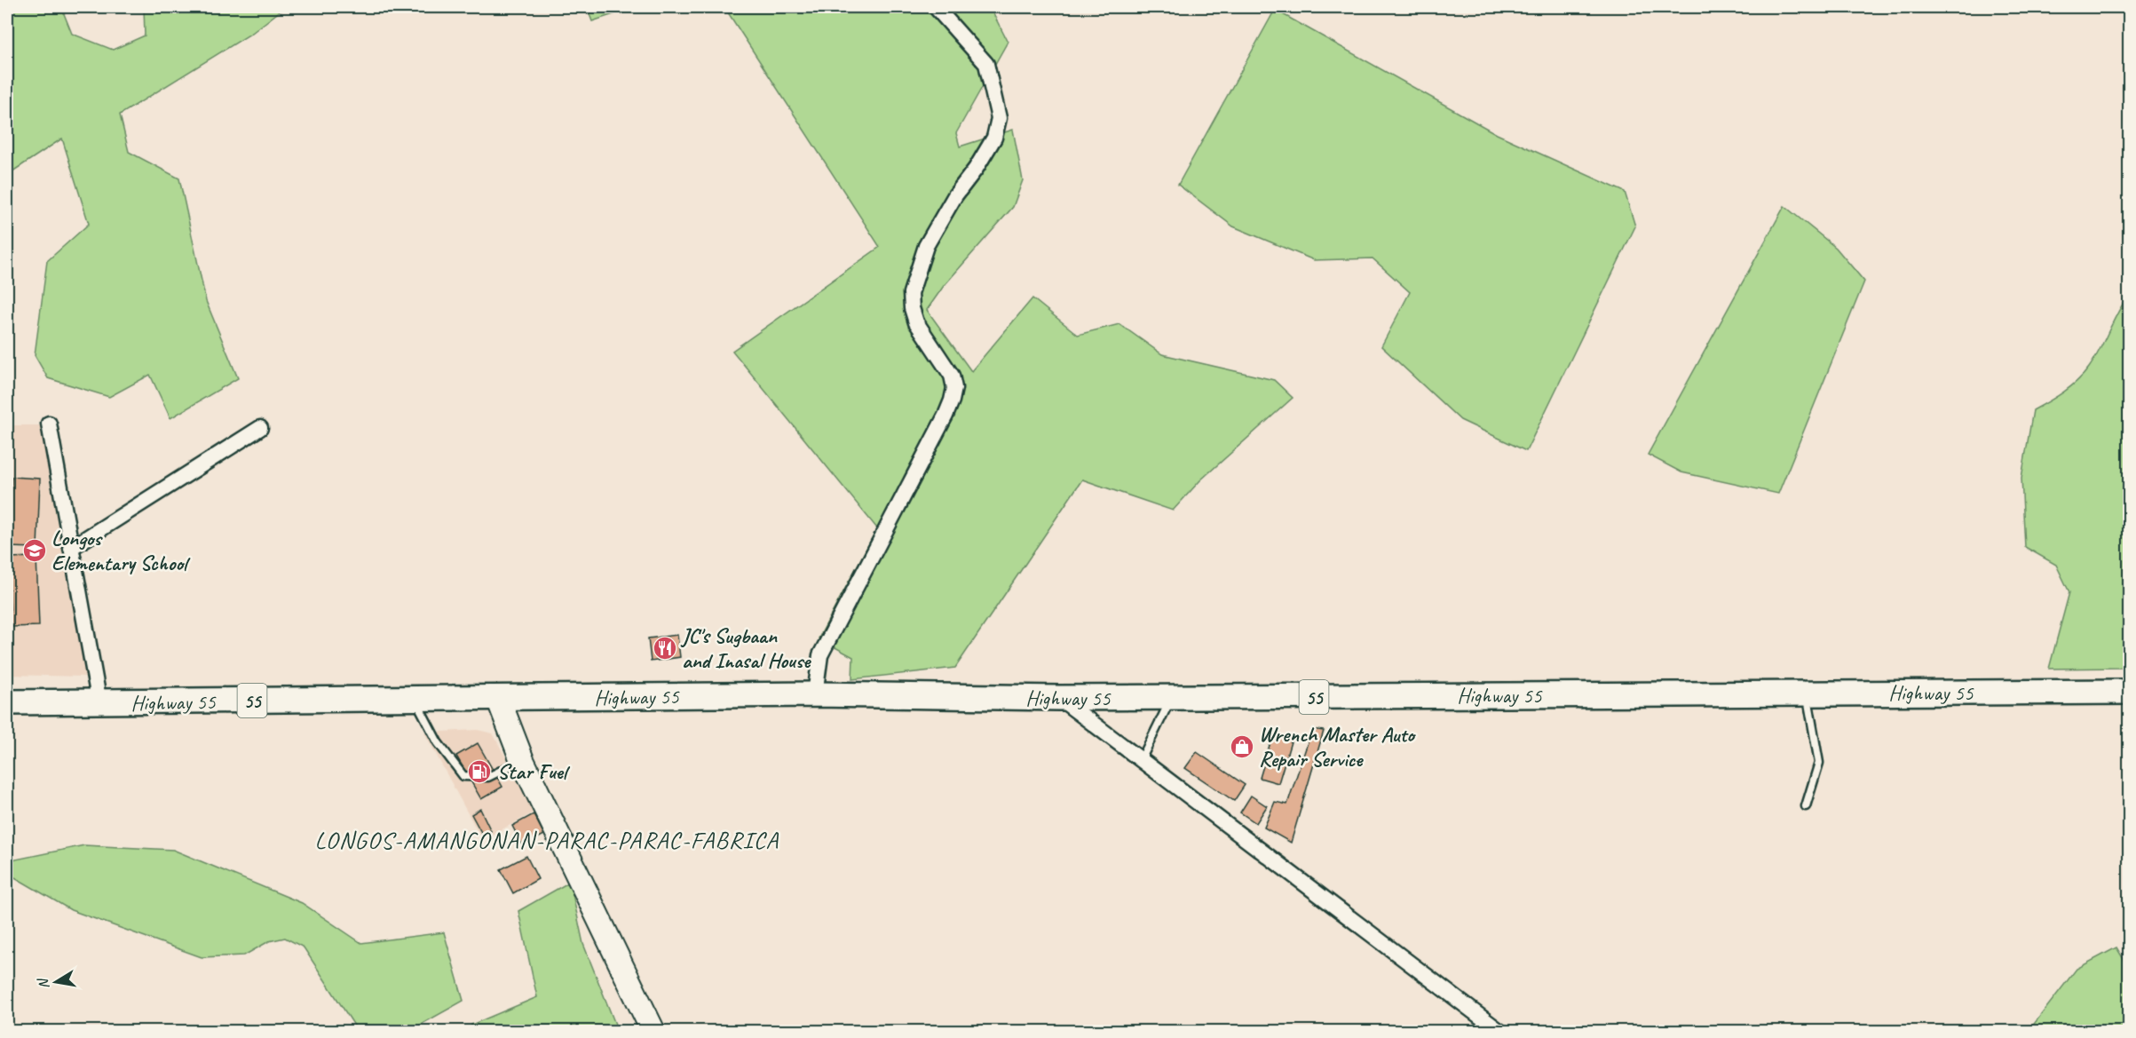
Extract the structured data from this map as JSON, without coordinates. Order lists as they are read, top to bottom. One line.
{"streets":{"highway":["Highway 55","55"]},"districts":["LONGOS-AMANGONAN-PARAC‑PARAC-FABRICA"],"places":{"school or university":["Longos Elementary School"],"restaurant":["JC's Sugbaan and Inasal House"],"shop":["Wrench Master Auto Repair Service"],"fuel station":["Star Fuel"]},"north":"left"}
